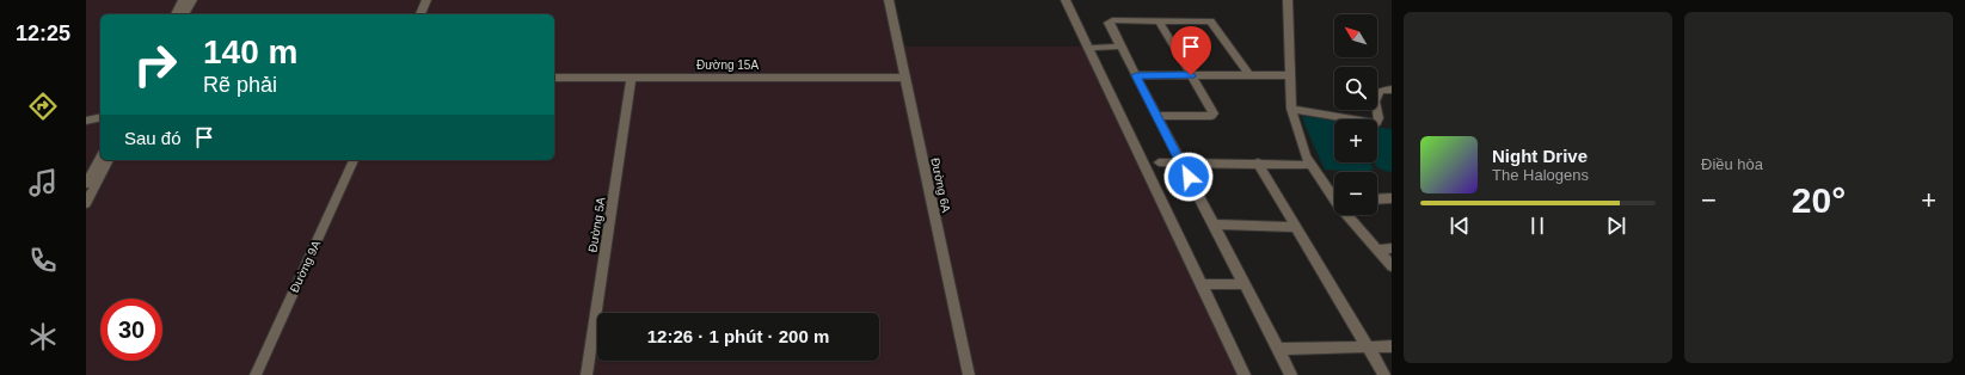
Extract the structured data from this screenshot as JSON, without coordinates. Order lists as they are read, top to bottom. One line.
{"streets":{"street":["Đường 15A","Đường 6A","Đường 5A","Đường 9A"]},"crossings":[["Đường 15A","Đường 6A"],["Đường 15A","Đường 5A"]],"north":"top left","page":{"tabs":"12:25","tile":"Điều hòa","map_buttons":["+","−"],"turn":["140 m","Rẽ phải"],"then":"Sau đó","song":["Night Drive","The Halogens"],"heat":["−","20°","+"],"limit":"30","trip":"12:26 · 1 phút · 200 m"}}
